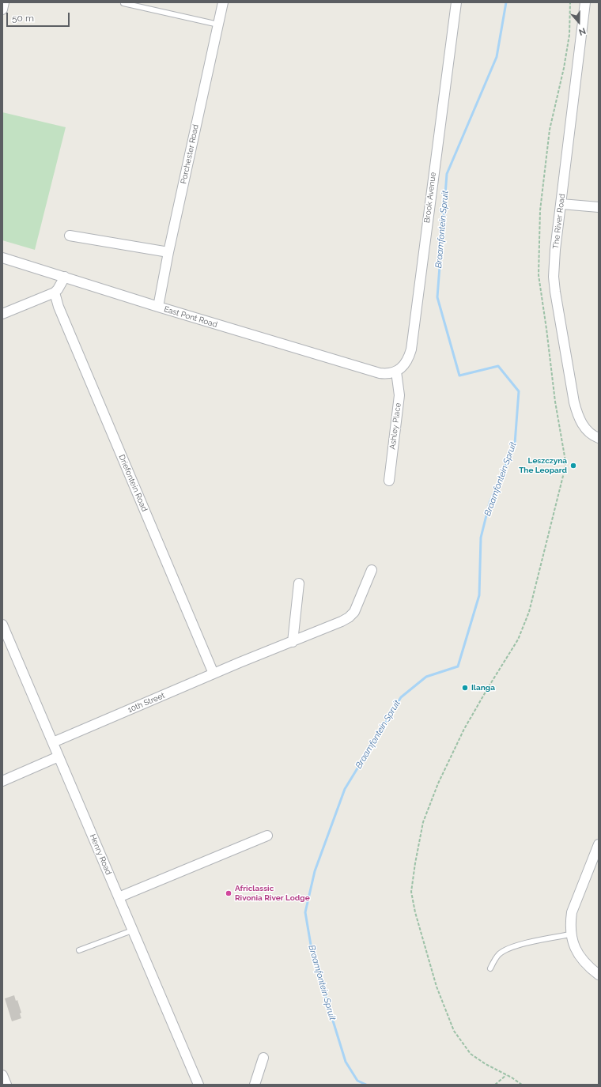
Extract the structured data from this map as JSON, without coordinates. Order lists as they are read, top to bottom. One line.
{"streets":{"street":["Porchester Road","Brook Avenue","The River Road","East Pont Road","Ashley Place","Driefontein Road","10th Street","Henry Road"]},"crossings":[["Porchester Road","East Pont Road"],["Brook Avenue","East Pont Road"],["Brook Avenue","Ashley Place"],["East Pont Road","Ashley Place"],["Driefontein Road","10th Street"],["10th Street","Henry Road"]],"water":["Braamfontein Spruit"],"places":["Leszczyna The Leopard","Ilanga","Africlassic Rivonia River Lodge"],"scale_bar":"50 m","north":"bottom"}
